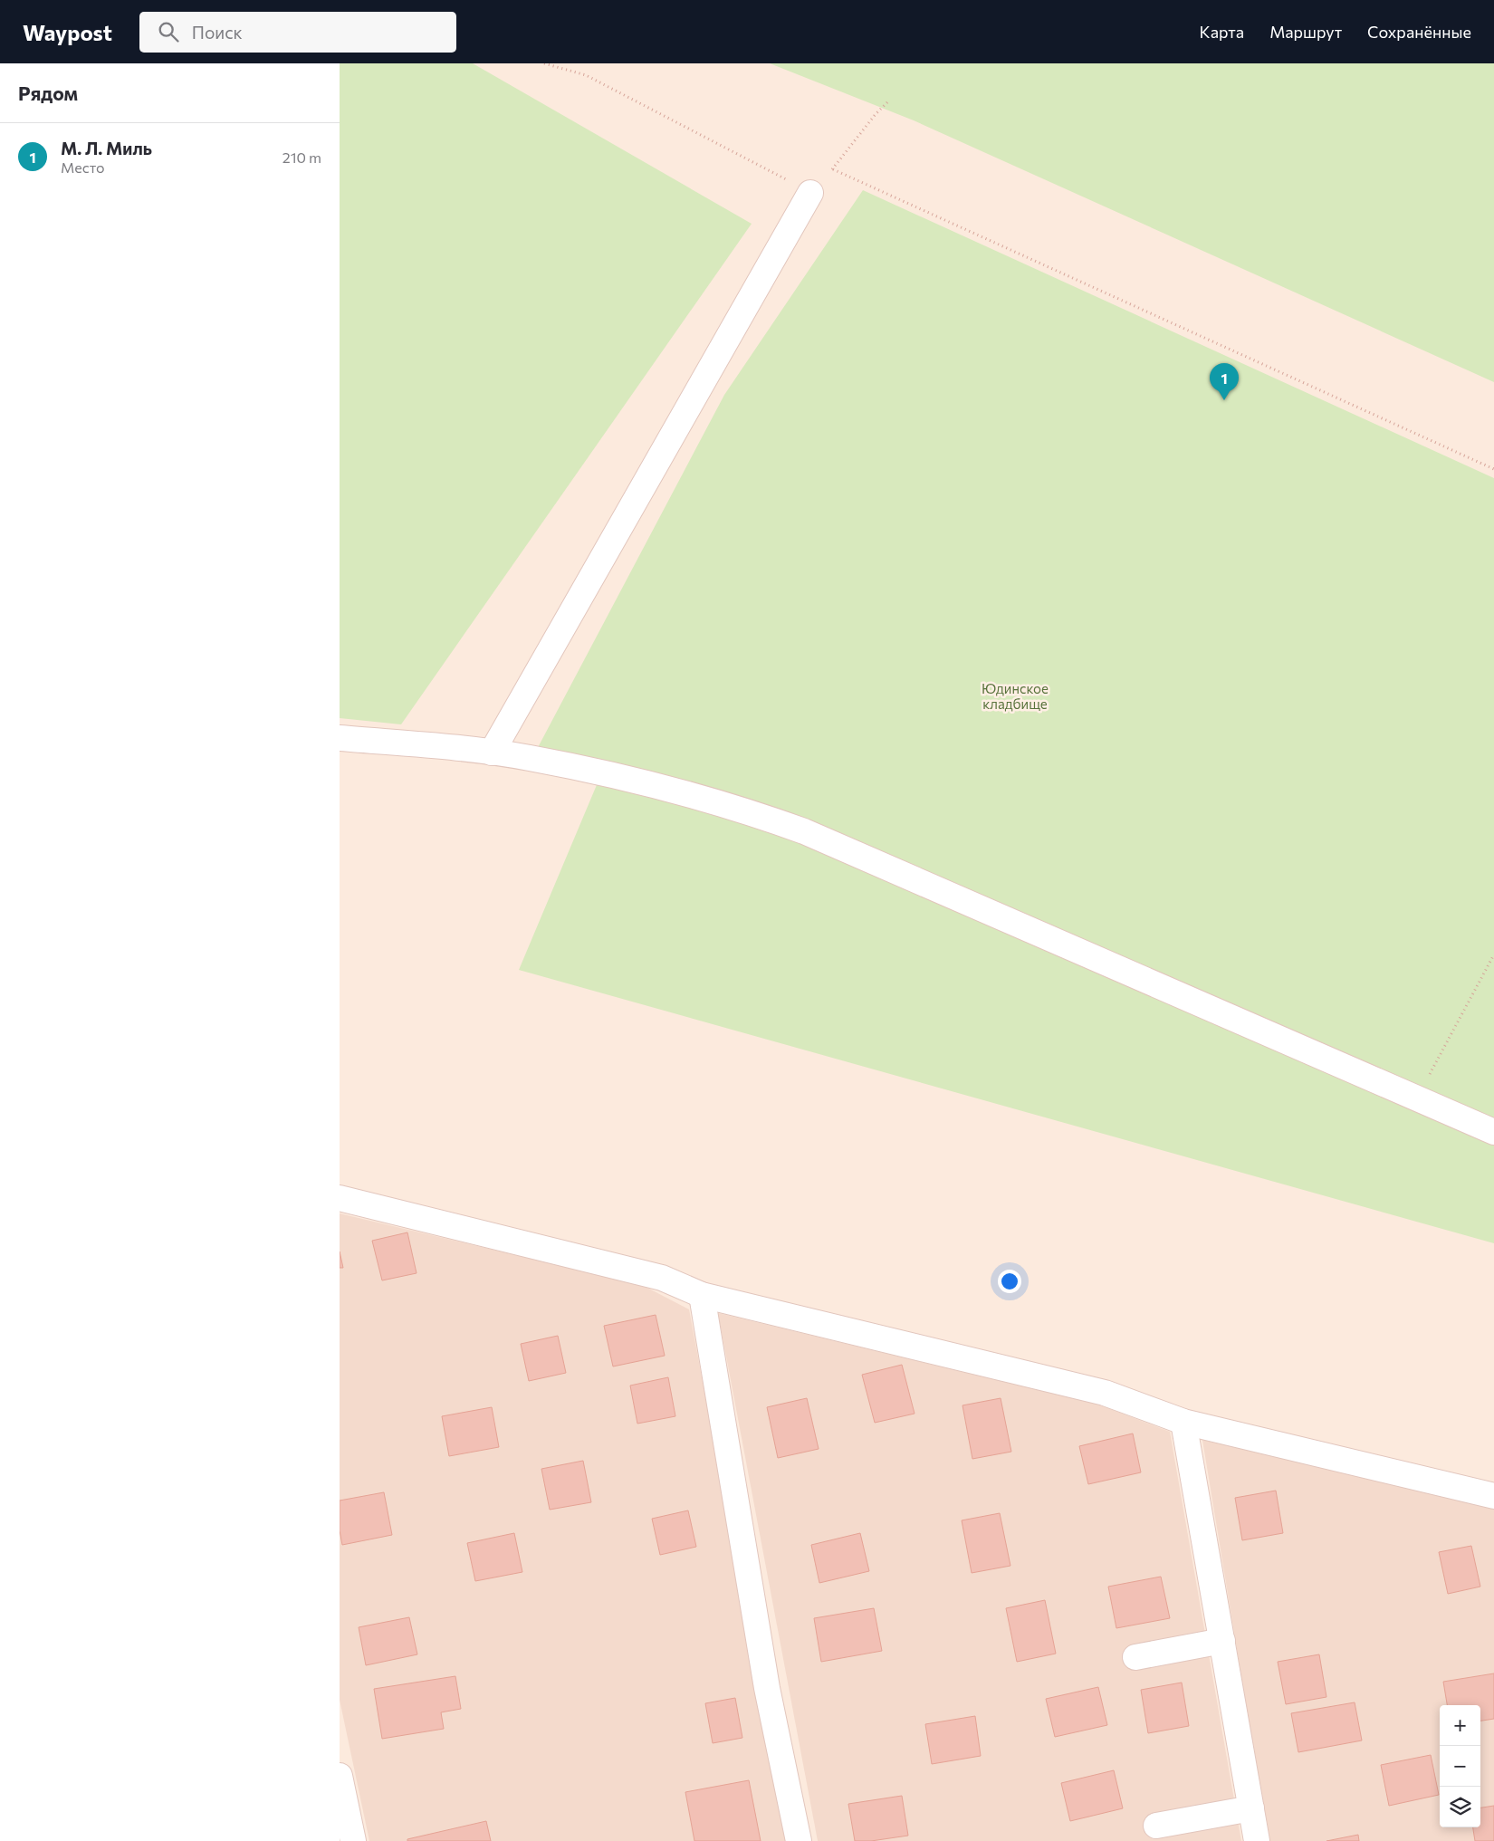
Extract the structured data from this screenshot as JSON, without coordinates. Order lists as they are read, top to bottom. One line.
{"parks":["Юдинское кладбище"],"page":{"header":"Waypost","search":"Поиск","nav":["Карта","Маршрут","Сохранённые"],"heading":"Рядом","list":[{"mark":"1","name":"М. Л. Миль","note":"Место","value":"210 m"}],"pins":"1","map_buttons":["+","−"]}}
